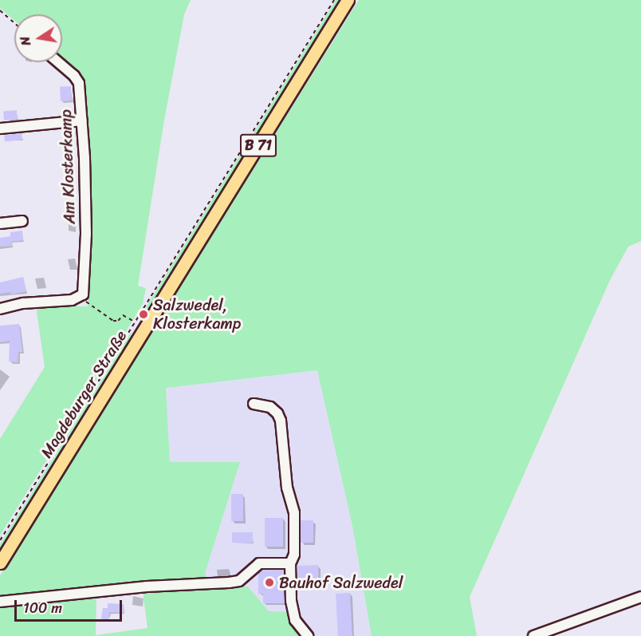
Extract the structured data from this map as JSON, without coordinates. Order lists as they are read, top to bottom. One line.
{"streets":{"main road":["B 71","Magdeburger Straße"],"street":["Am Klosterkamp"]},"places":["Salzwedel, Klosterkamp","Bauhof Salzwedel"],"scale_bar":"100 m","north":"left"}
